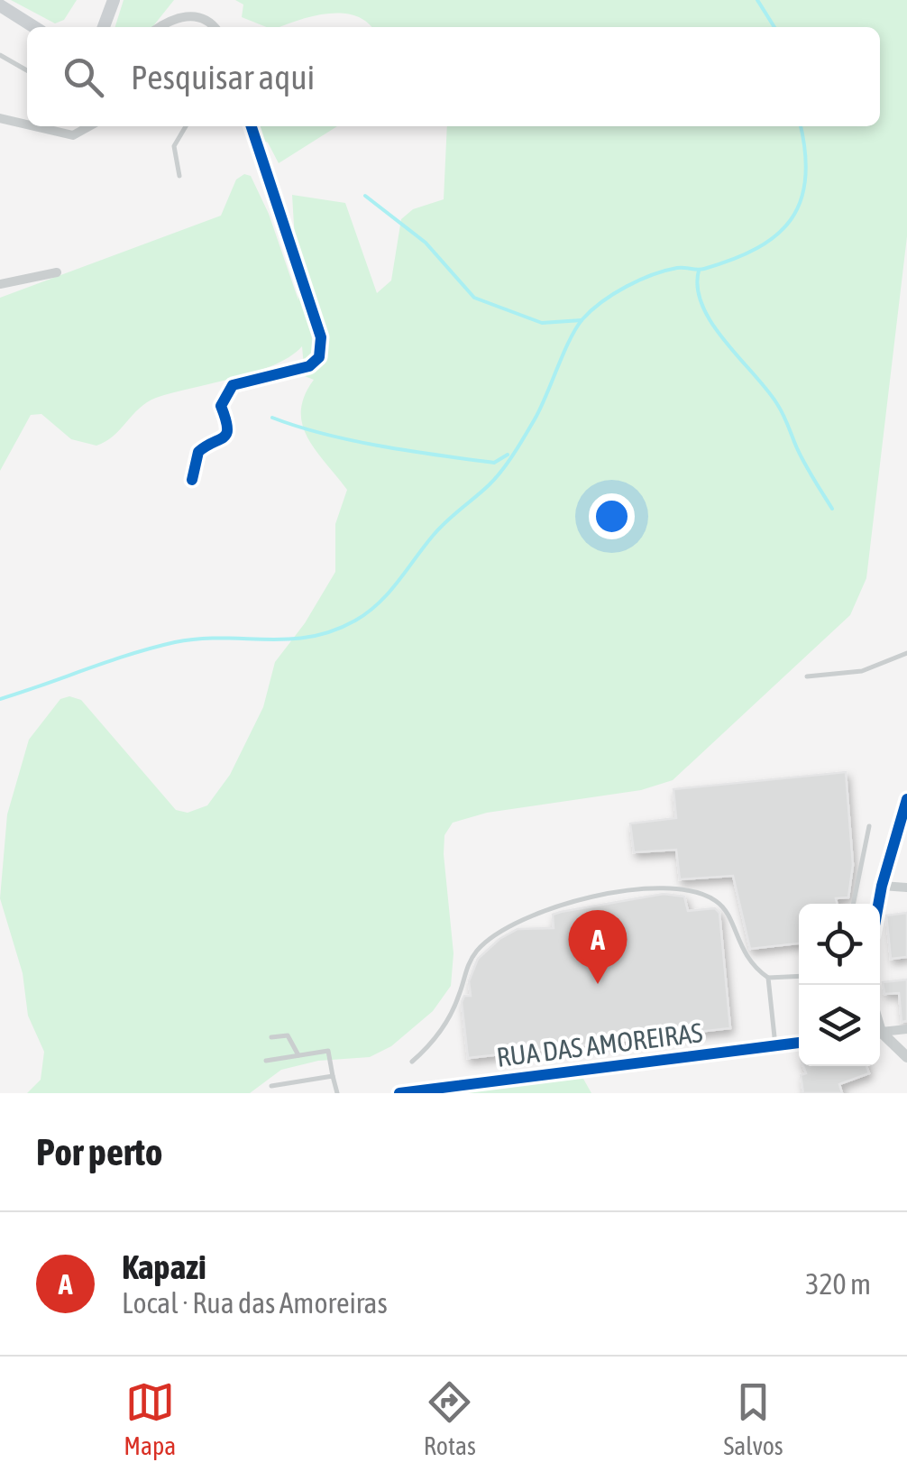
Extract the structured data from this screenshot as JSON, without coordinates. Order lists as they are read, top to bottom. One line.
{"streets":{"street":["RUA DAS AMOREIRAS"]},"page":{"search":"Pesquisar aqui","pins":"A","heading":"Por perto","list":[{"mark":"A","name":"Kapazi","note":"Local · Rua das Amoreiras","value":"320 m"}],"nav":["Mapa","Rotas","Salvos"]}}
